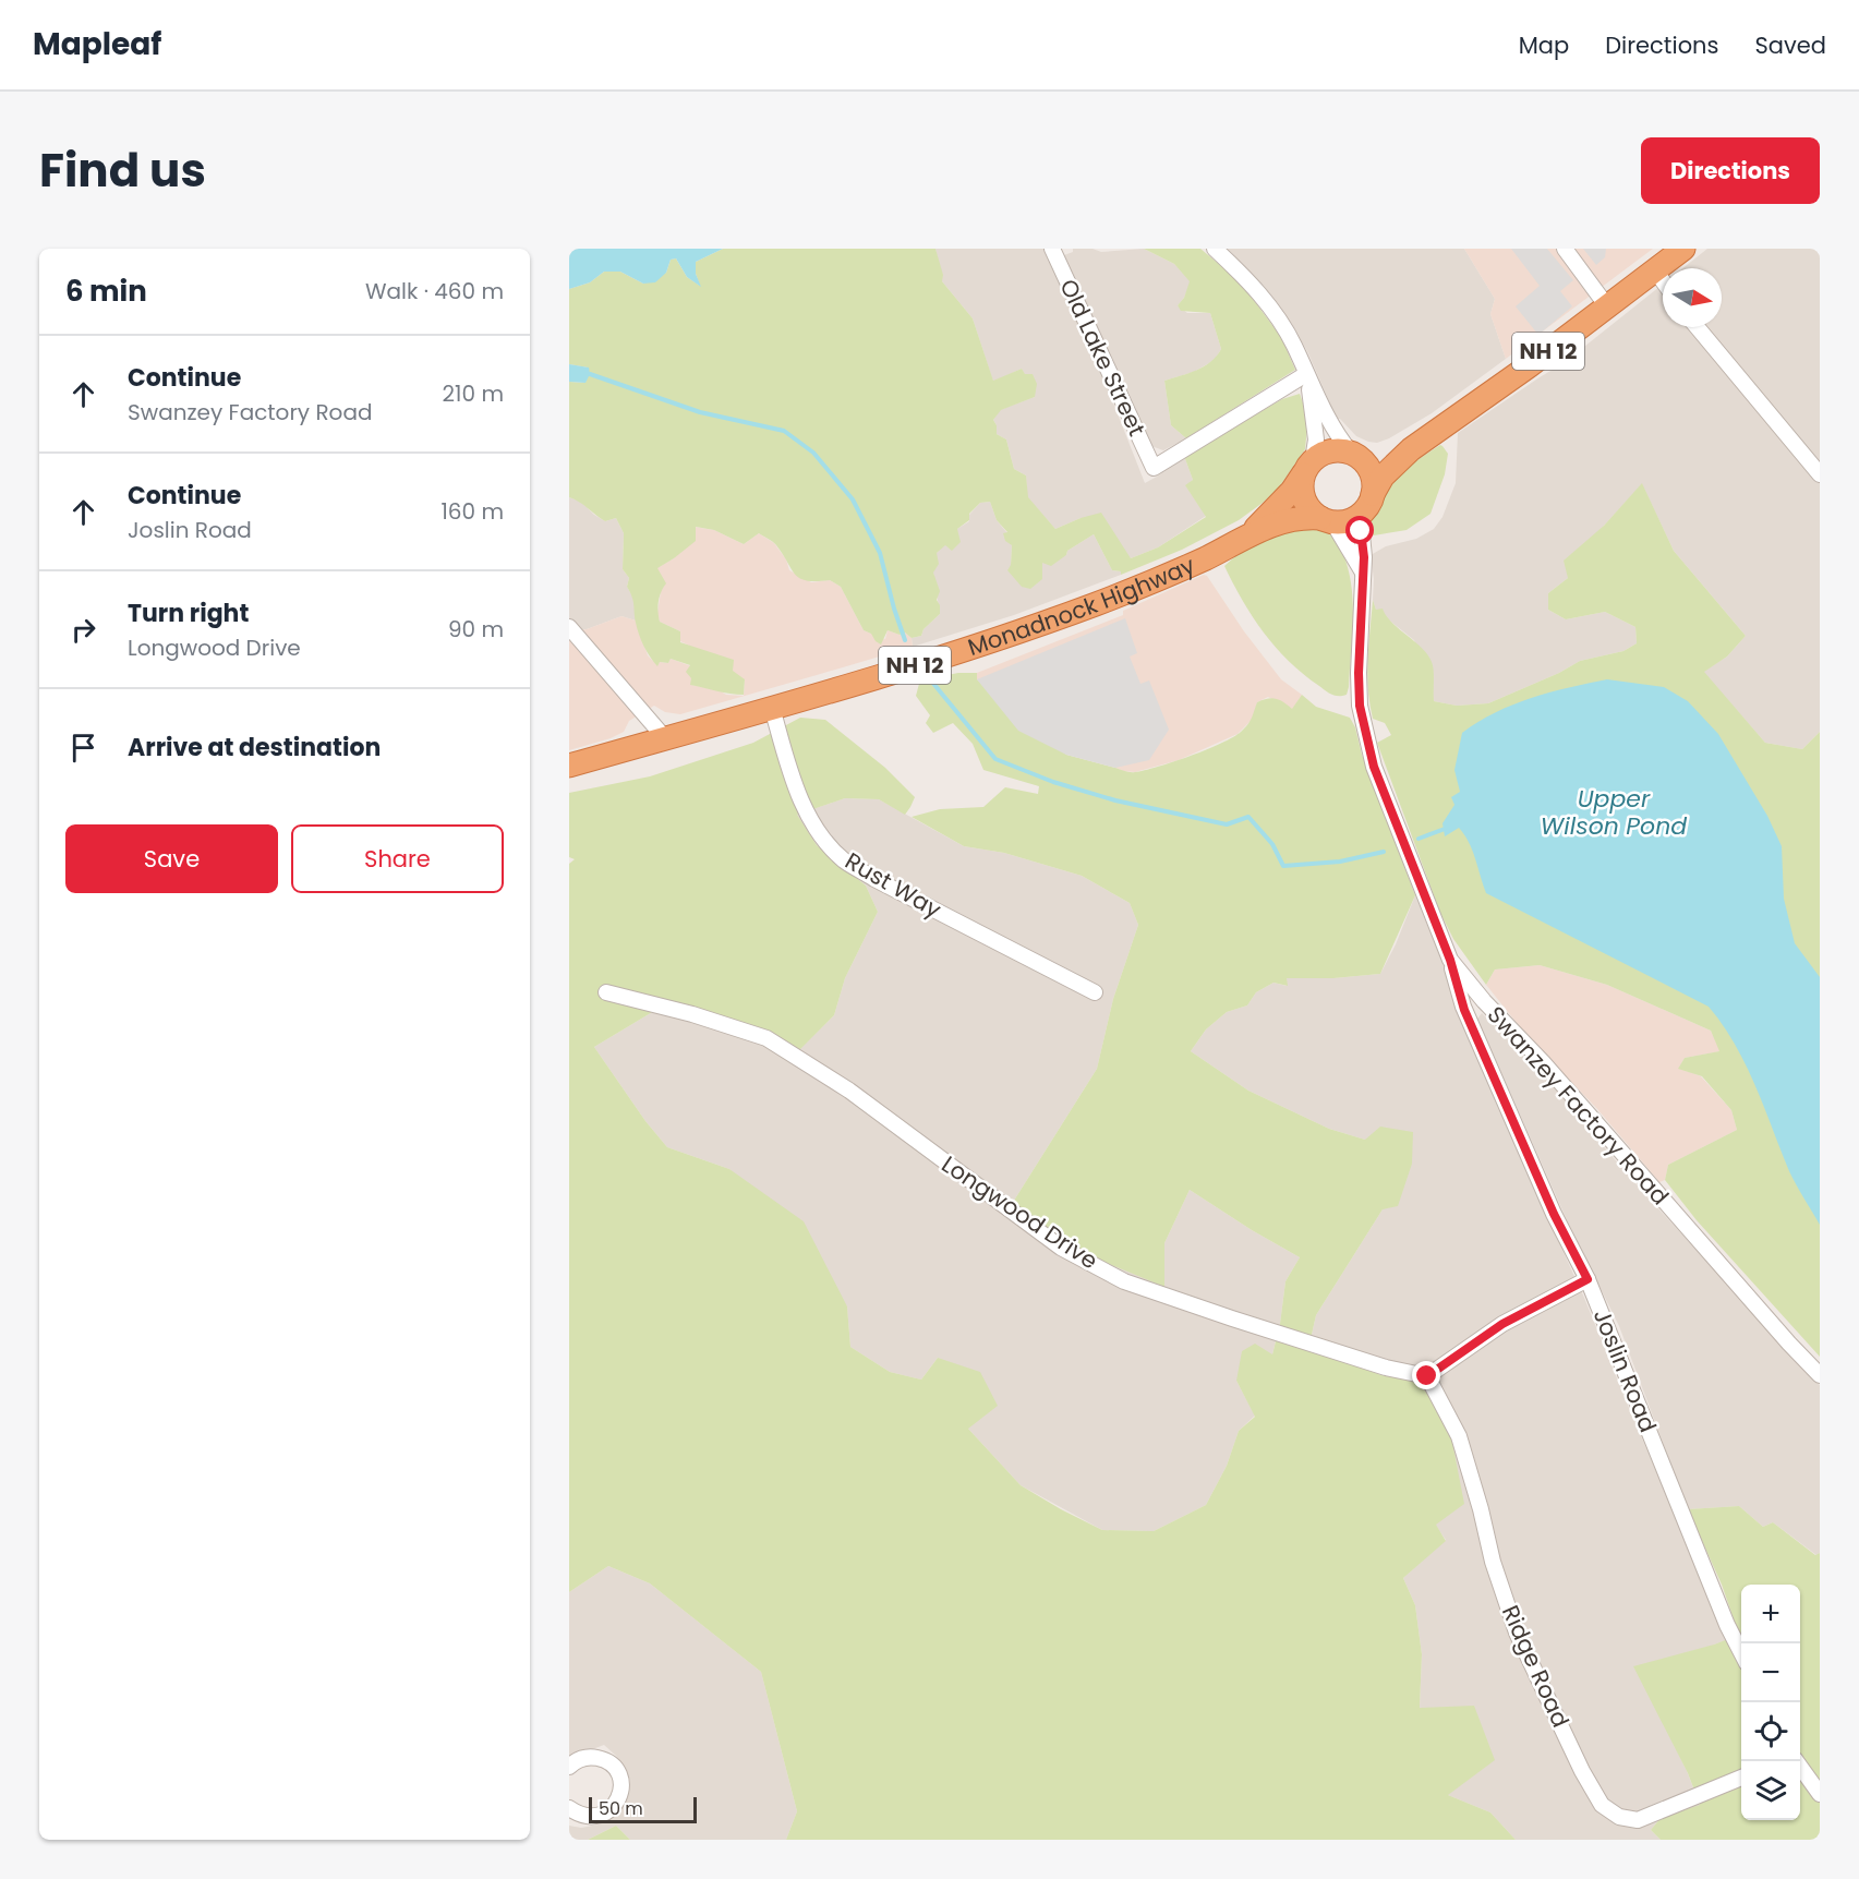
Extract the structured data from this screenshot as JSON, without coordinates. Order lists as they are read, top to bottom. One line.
{"streets":{"highway":["NH 12","Monadnock Highway"],"street":["Old Lake Street","Rust Way","Swanzey Factory Road","Longwood Drive","Joslin Road","Ridge Road"]},"crossings":[["NH 12","Monadnock Highway"],["NH 12","Swanzey Factory Road"],["Monadnock Highway","Rust Way"],["Monadnock Highway","Swanzey Factory Road"],["Swanzey Factory Road","Joslin Road"],["Longwood Drive","Ridge Road"]],"water":["Upper Wilson Pond"],"scale_bar":"50 m","north":"right","page":{"header":"Mapleaf","nav":["Map","Directions","Saved"],"title":"Find us","buttons":["Directions",["Save","Share"]],"heading":["6 min","Walk · 460 m"],"list":[["Continue","Swanzey Factory Road","210 m"],["Continue","Joslin Road","160 m"],["Turn right","Longwood Drive","90 m"],"Arrive at destination"],"map_buttons":["+","−"],"scale":"50 m"}}
